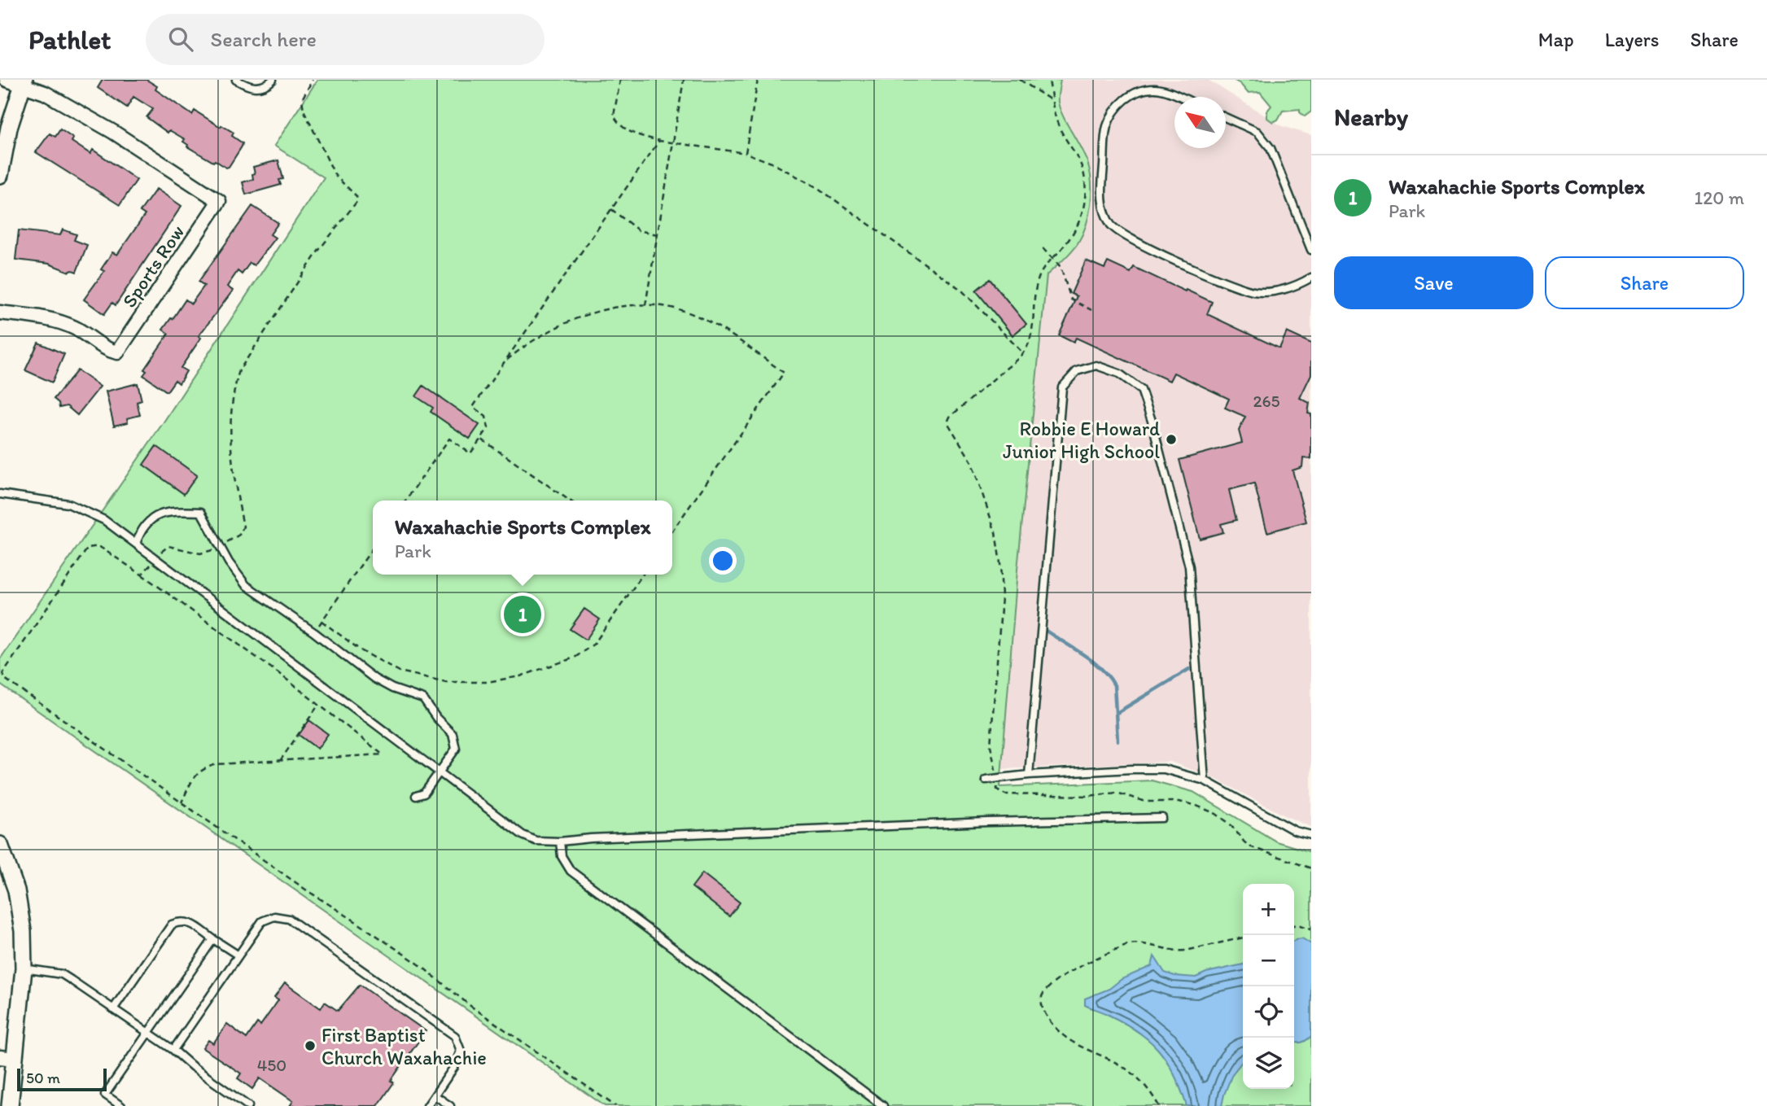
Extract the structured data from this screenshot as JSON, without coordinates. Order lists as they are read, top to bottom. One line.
{"streets":{"street":["Sports Row"]},"places":["Robbie E Howard Junior High School","First Baptist Church Waxahachie"],"house_numbers":["265","450"],"scale_bar":"50 m","north":"top left","page":{"header":"Pathlet","search":"Search here","nav":["Map","Layers","Share"],"heading":"Nearby","list":[{"mark":"1","name":"Waxahachie Sports Complex","note":"Park","value":"120 m"}],"buttons":["Save","Share"],"popup":["Waxahachie Sports Complex","Park"],"pins":"1","map_buttons":["+","−"],"scale":"50 m"}}
